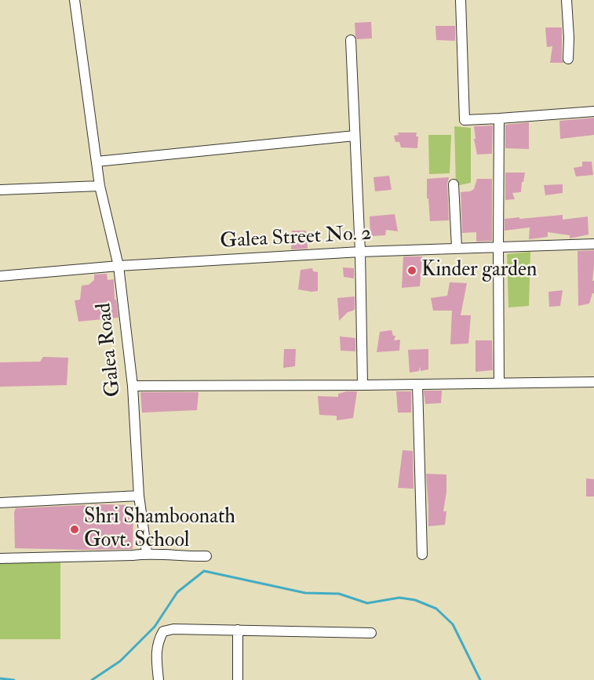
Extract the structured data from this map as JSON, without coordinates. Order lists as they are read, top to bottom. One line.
{"streets":{"street":["Galea Street No. 2","Galea Road"]},"crossings":[["Galea Street No. 2","Galea Road"]],"places":["Kinder garden","Shri Shamboonath Govt. School"]}
